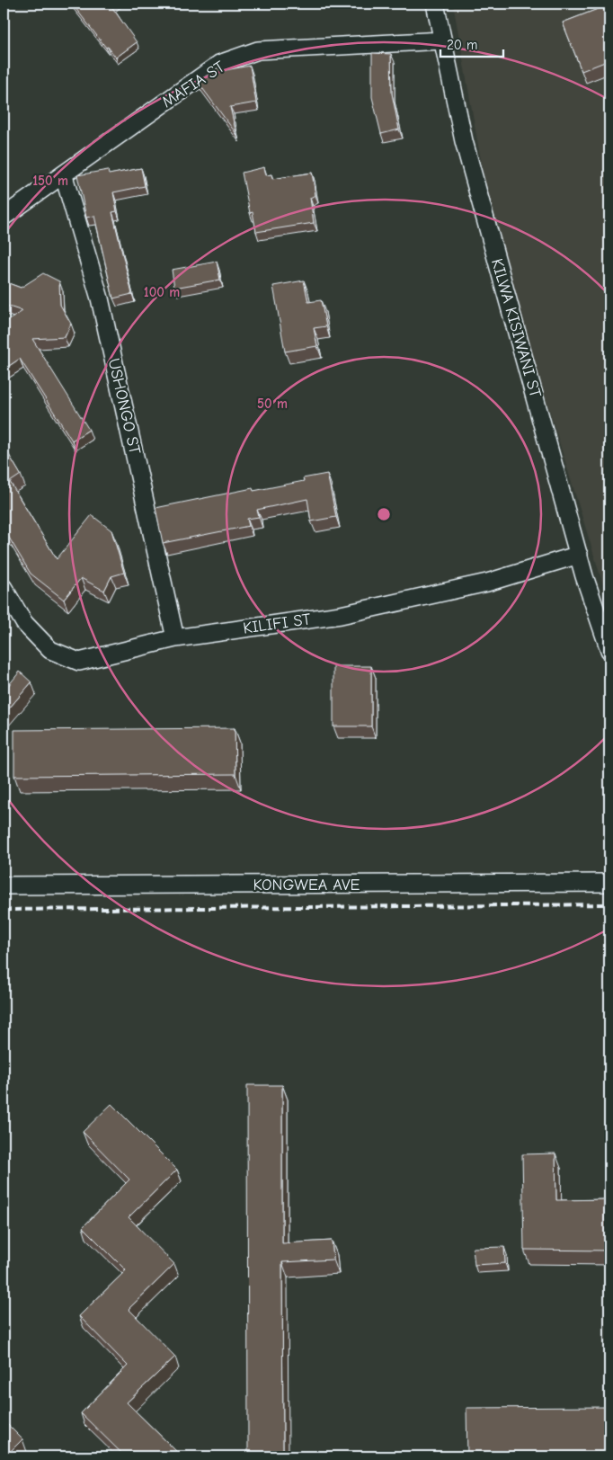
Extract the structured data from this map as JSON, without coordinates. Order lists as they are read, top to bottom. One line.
{"streets":{"street":["MAFIA ST","KILWA KISIWANI ST","USHONGO ST","KILIFI ST","KONGWEA AVE"]},"crossings":[["MAFIA ST","KILWA KISIWANI ST"],["MAFIA ST","USHONGO ST"],["KILWA KISIWANI ST","KILIFI ST"],["USHONGO ST","KILIFI ST"]],"scale_bar":"20 m","rings":["150 m","100 m","50 m"]}
